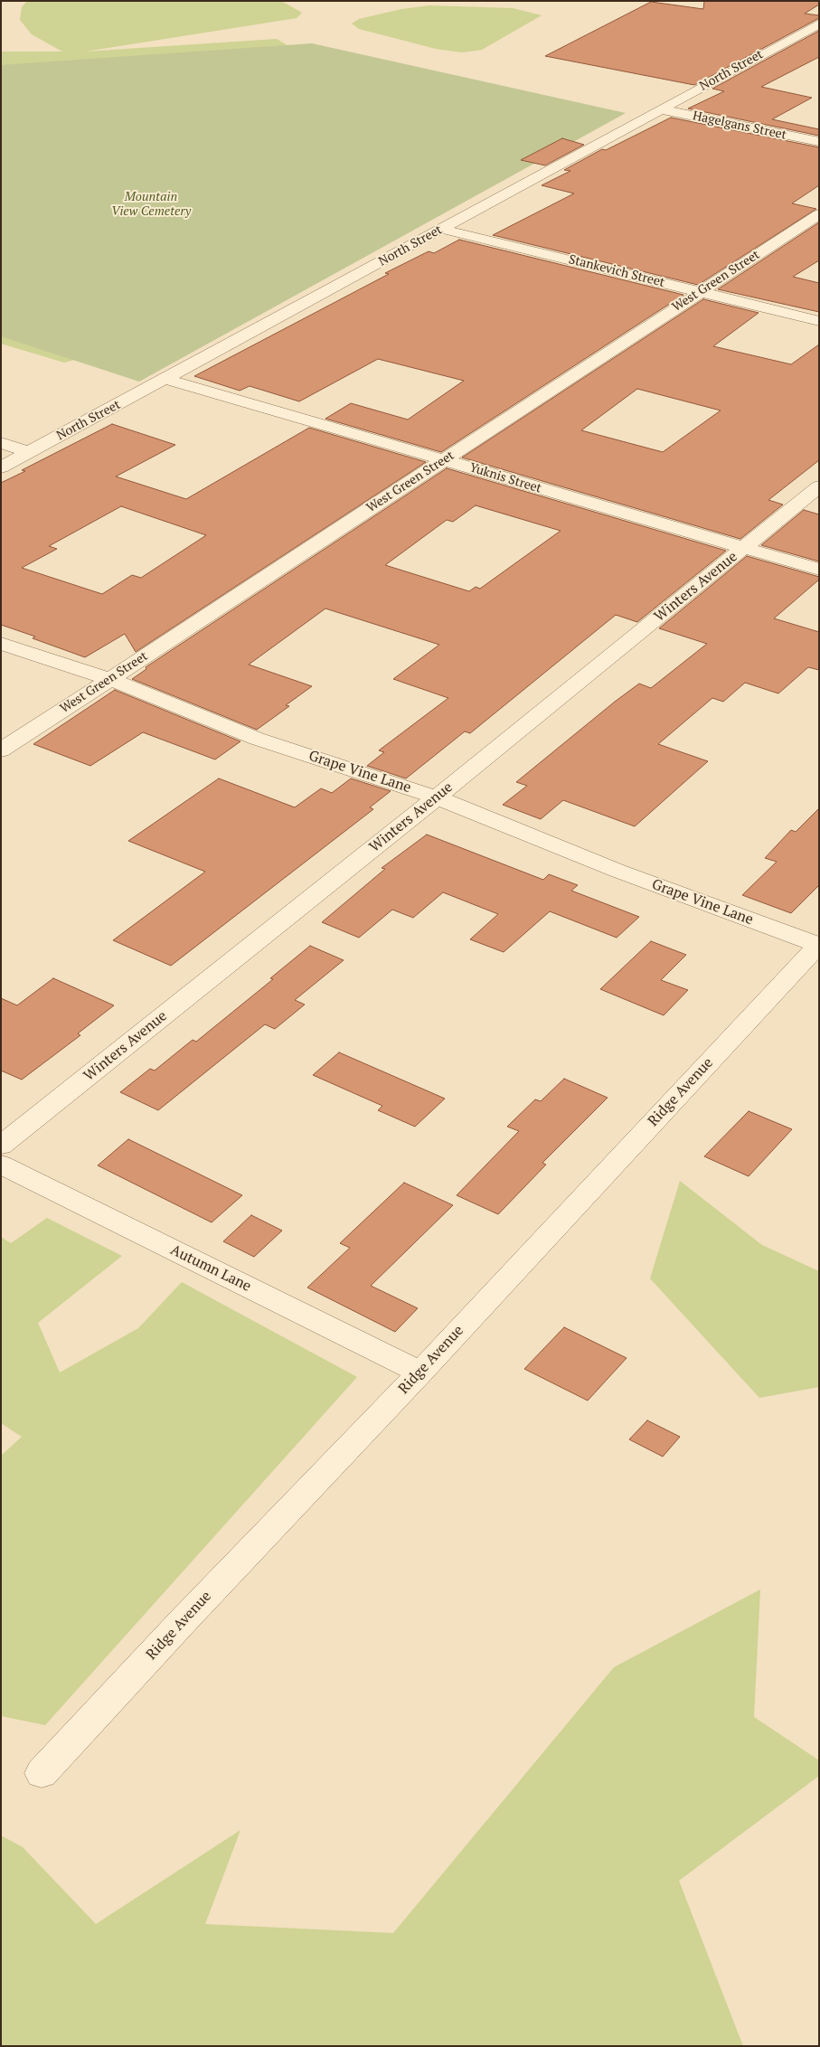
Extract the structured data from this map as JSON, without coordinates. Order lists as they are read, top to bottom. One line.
{"streets":{"street":["North Street","Hagelgans Street","Stankevich Street","West Green Street","Yuknis Street","Winters Avenue","Grape Vine Lane","Ridge Avenue","Autumn Lane"]},"crossings":[["North Street","Hagelgans Street"],["North Street","Stankevich Street"],["North Street","Yuknis Street"],["Stankevich Street","West Green Street"],["West Green Street","Yuknis Street"],["West Green Street","Grape Vine Lane"],["Yuknis Street","Winters Avenue"],["Winters Avenue","Grape Vine Lane"],["Grape Vine Lane","Ridge Avenue"],["Ridge Avenue","Autumn Lane"]],"parks":["Mountain View Cemetery"]}
